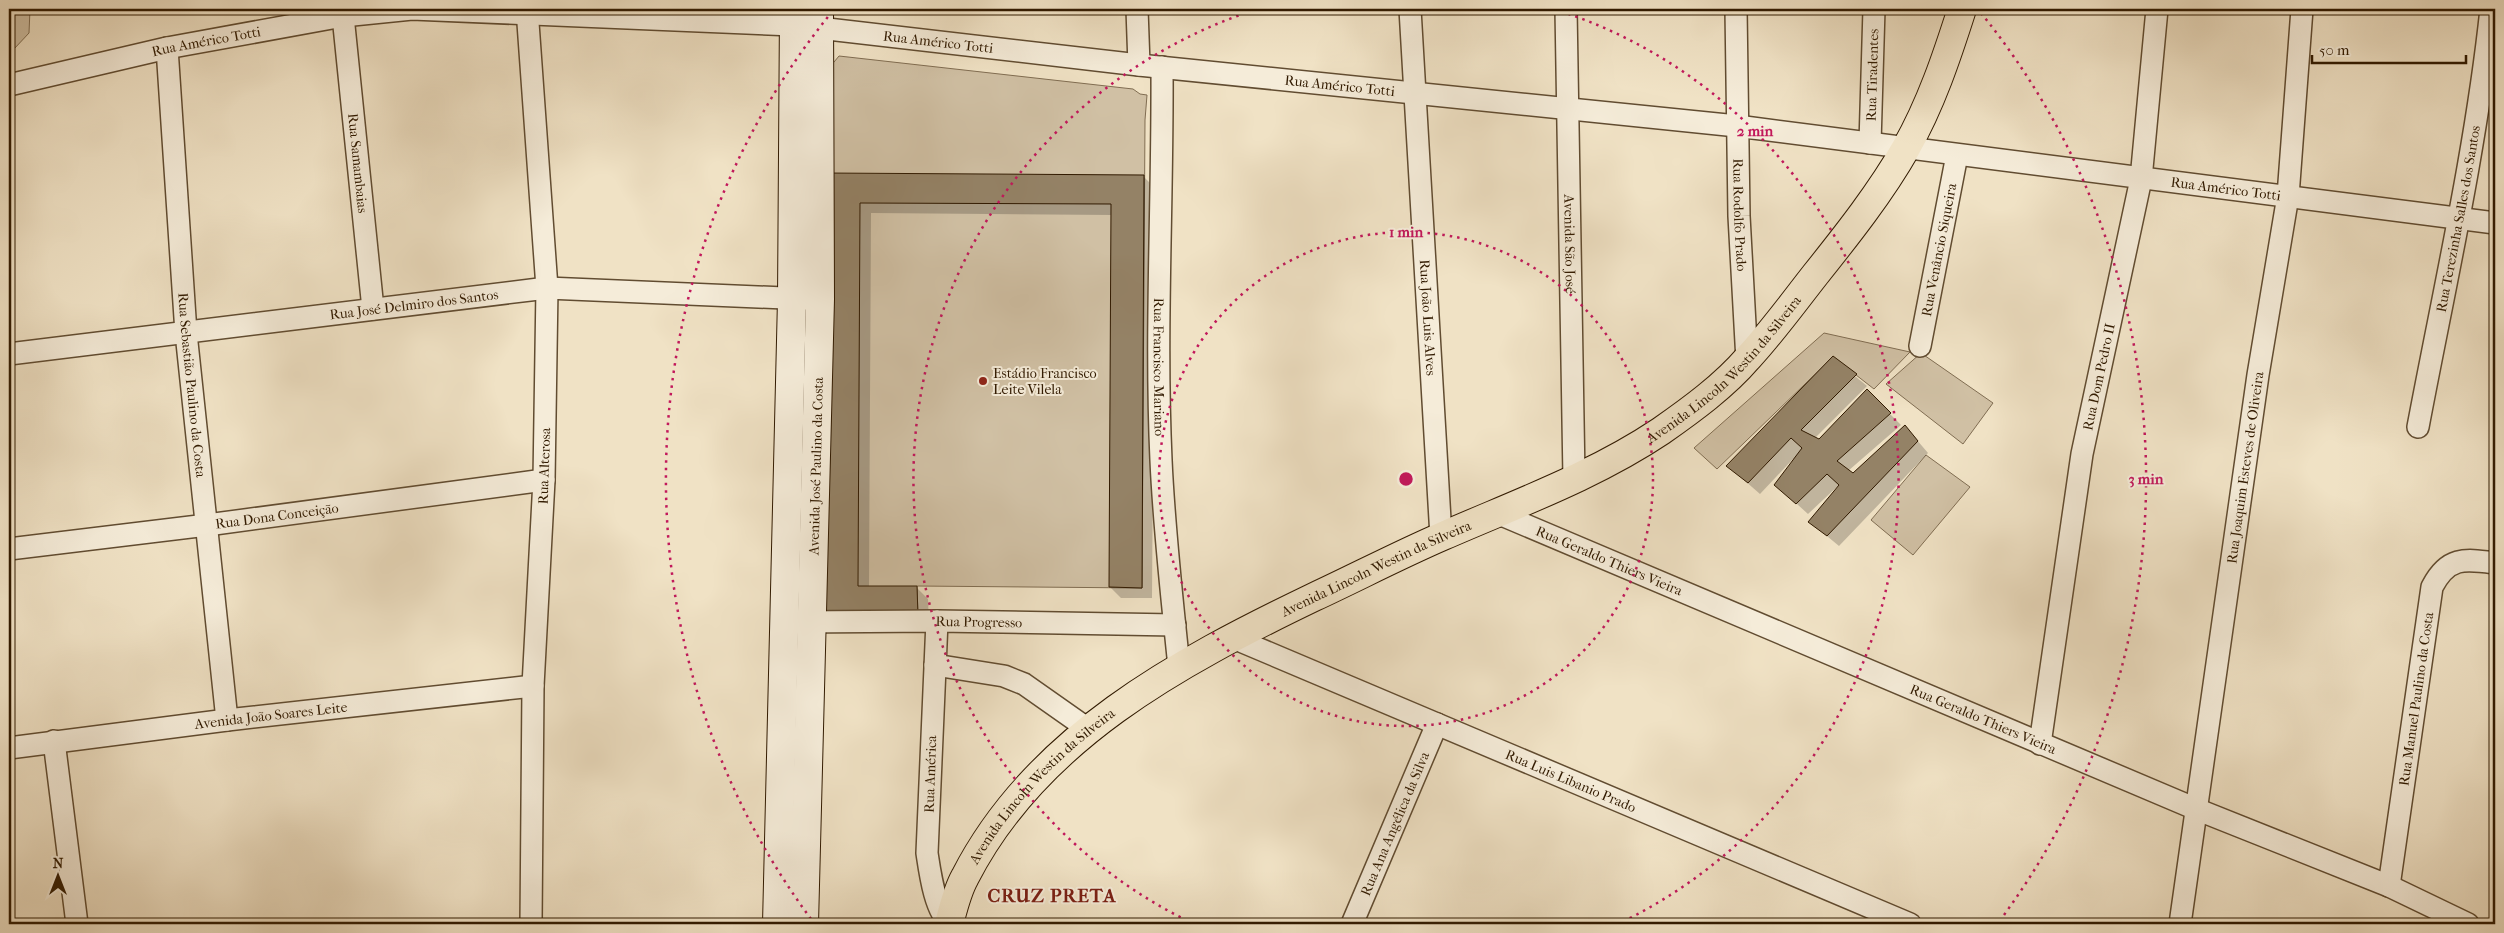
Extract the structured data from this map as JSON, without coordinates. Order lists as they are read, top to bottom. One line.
{"streets":{"main road":["Avenida Lincoln Westin da Silveira","Avenida José Paulino da Costa"],"street":["Rua Américo Totti","Rua Tiradentes","Rua Samambaias","Rua Rodolfo Prado","Rua Terezinha Salles dos Santos","Avenida São José","Rua Venâncio Siqueira","Rua José Delmiro dos Santos","Rua João Luis Alves","Rua Francisco Mariano","Rua Dom Pedro II","Rua Sebastião Paulino da Costa","Rua Alterosa","Rua Joaquim Esteves de Oliveira","Rua Dona Conceição","Rua Geraldo Thiers Vieira","Rua Progresso","Rua Manuel Paulino da Costa","Avenida João Soares Leite","Rua América","Rua Luis Libanio Prado","Rua Ana Angélica da Silva"]},"crossings":[["Rua Américo Totti","Rua Tiradentes"],["Rua Américo Totti","Rua Samambaias"],["Rua Américo Totti","Rua Rodolfo Prado"],["Rua Américo Totti","Rua Terezinha Salles dos Santos"],["Rua Américo Totti","Avenida São José"],["Rua Américo Totti","Rua Venâncio Siqueira"],["Rua Américo Totti","Rua João Luis Alves"],["Rua Américo Totti","Rua Francisco Mariano"],["Rua Américo Totti","Avenida Lincoln Westin da Silveira"],["Rua Américo Totti","Rua Dom Pedro II"],["Rua Américo Totti","Rua Sebastião Paulino da Costa"],["Rua Américo Totti","Rua Alterosa"],["Rua Américo Totti","Avenida José Paulino da Costa"],["Rua Américo Totti","Rua Joaquim Esteves de Oliveira"],["Rua Samambaias","Rua José Delmiro dos Santos"],["Rua Rodolfo Prado","Avenida Lincoln Westin da Silveira"],["Avenida São José","Avenida Lincoln Westin da Silveira"],["Rua José Delmiro dos Santos","Rua Sebastião Paulino da Costa"],["Rua José Delmiro dos Santos","Rua Alterosa"],["Rua José Delmiro dos Santos","Avenida José Paulino da Costa"],["Rua João Luis Alves","Avenida Lincoln Westin da Silveira"],["Rua Francisco Mariano","Avenida Lincoln Westin da Silveira"],["Rua Francisco Mariano","Rua Progresso"],["Avenida Lincoln Westin da Silveira","Rua Geraldo Thiers Vieira"],["Avenida Lincoln Westin da Silveira","Rua América"],["Avenida Lincoln Westin da Silveira","Rua Luis Libanio Prado"],["Rua Dom Pedro II","Rua Geraldo Thiers Vieira"],["Rua Sebastião Paulino da Costa","Rua Dona Conceição"],["Rua Sebastião Paulino da Costa","Avenida João Soares Leite"],["Rua Alterosa","Rua Dona Conceição"],["Rua Alterosa","Avenida João Soares Leite"],["Avenida José Paulino da Costa","Rua Progresso"],["Rua Joaquim Esteves de Oliveira","Rua Geraldo Thiers Vieira"],["Rua Geraldo Thiers Vieira","Rua Manuel Paulino da Costa"],["Rua Progresso","Rua América"],["Rua Luis Libanio Prado","Rua Ana Angélica da Silva"]],"districts":["CRUZ PRETA"],"places":["Estádio Francisco Leite Vilela"],"scale_bar":"50 m","north":"top","rings":["2 min","1 min","3 min"]}
